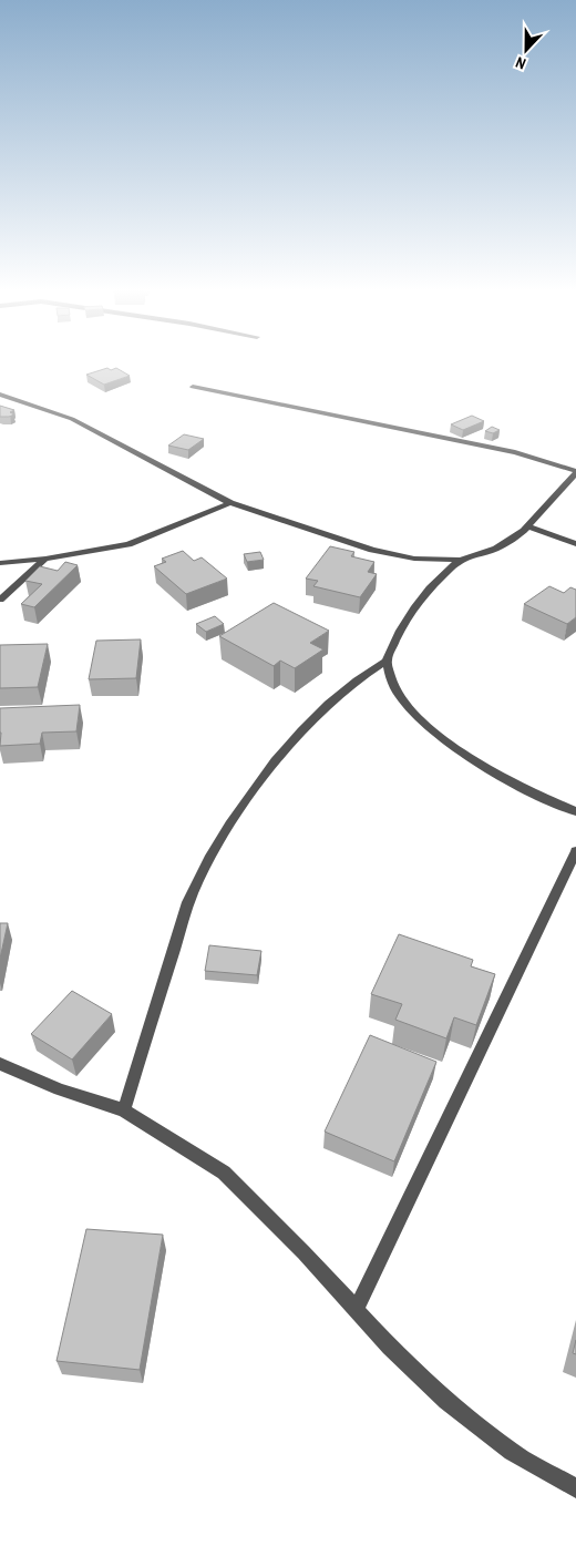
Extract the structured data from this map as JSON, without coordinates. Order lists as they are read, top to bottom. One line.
{"north":"bottom"}
